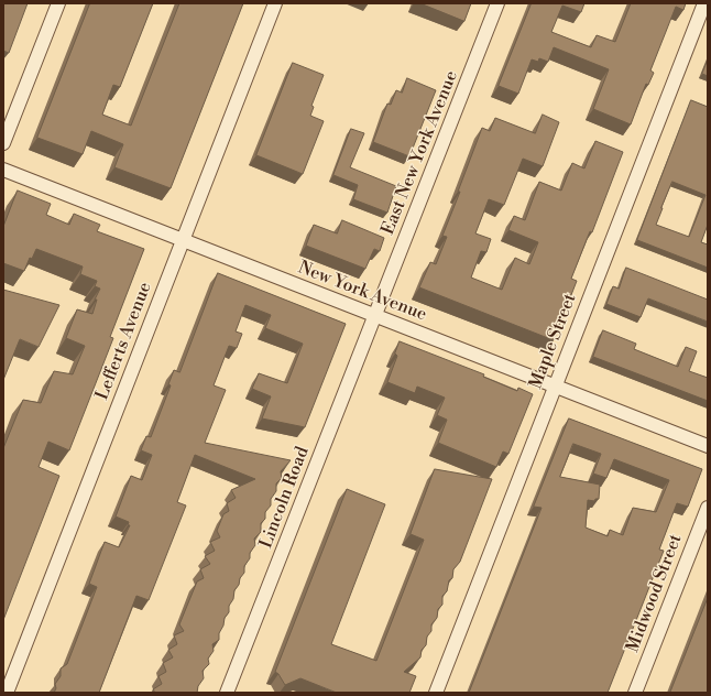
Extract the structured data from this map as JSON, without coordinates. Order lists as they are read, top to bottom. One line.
{"streets":{"street":["East New York Avenue","New York Avenue","Lefferts Avenue","Maple Street","Lincoln Road","Midwood Street"]},"crossings":[["East New York Avenue","New York Avenue"],["East New York Avenue","Lincoln Road"],["New York Avenue","Lefferts Avenue"],["New York Avenue","Maple Street"],["New York Avenue","Lincoln Road"]]}
